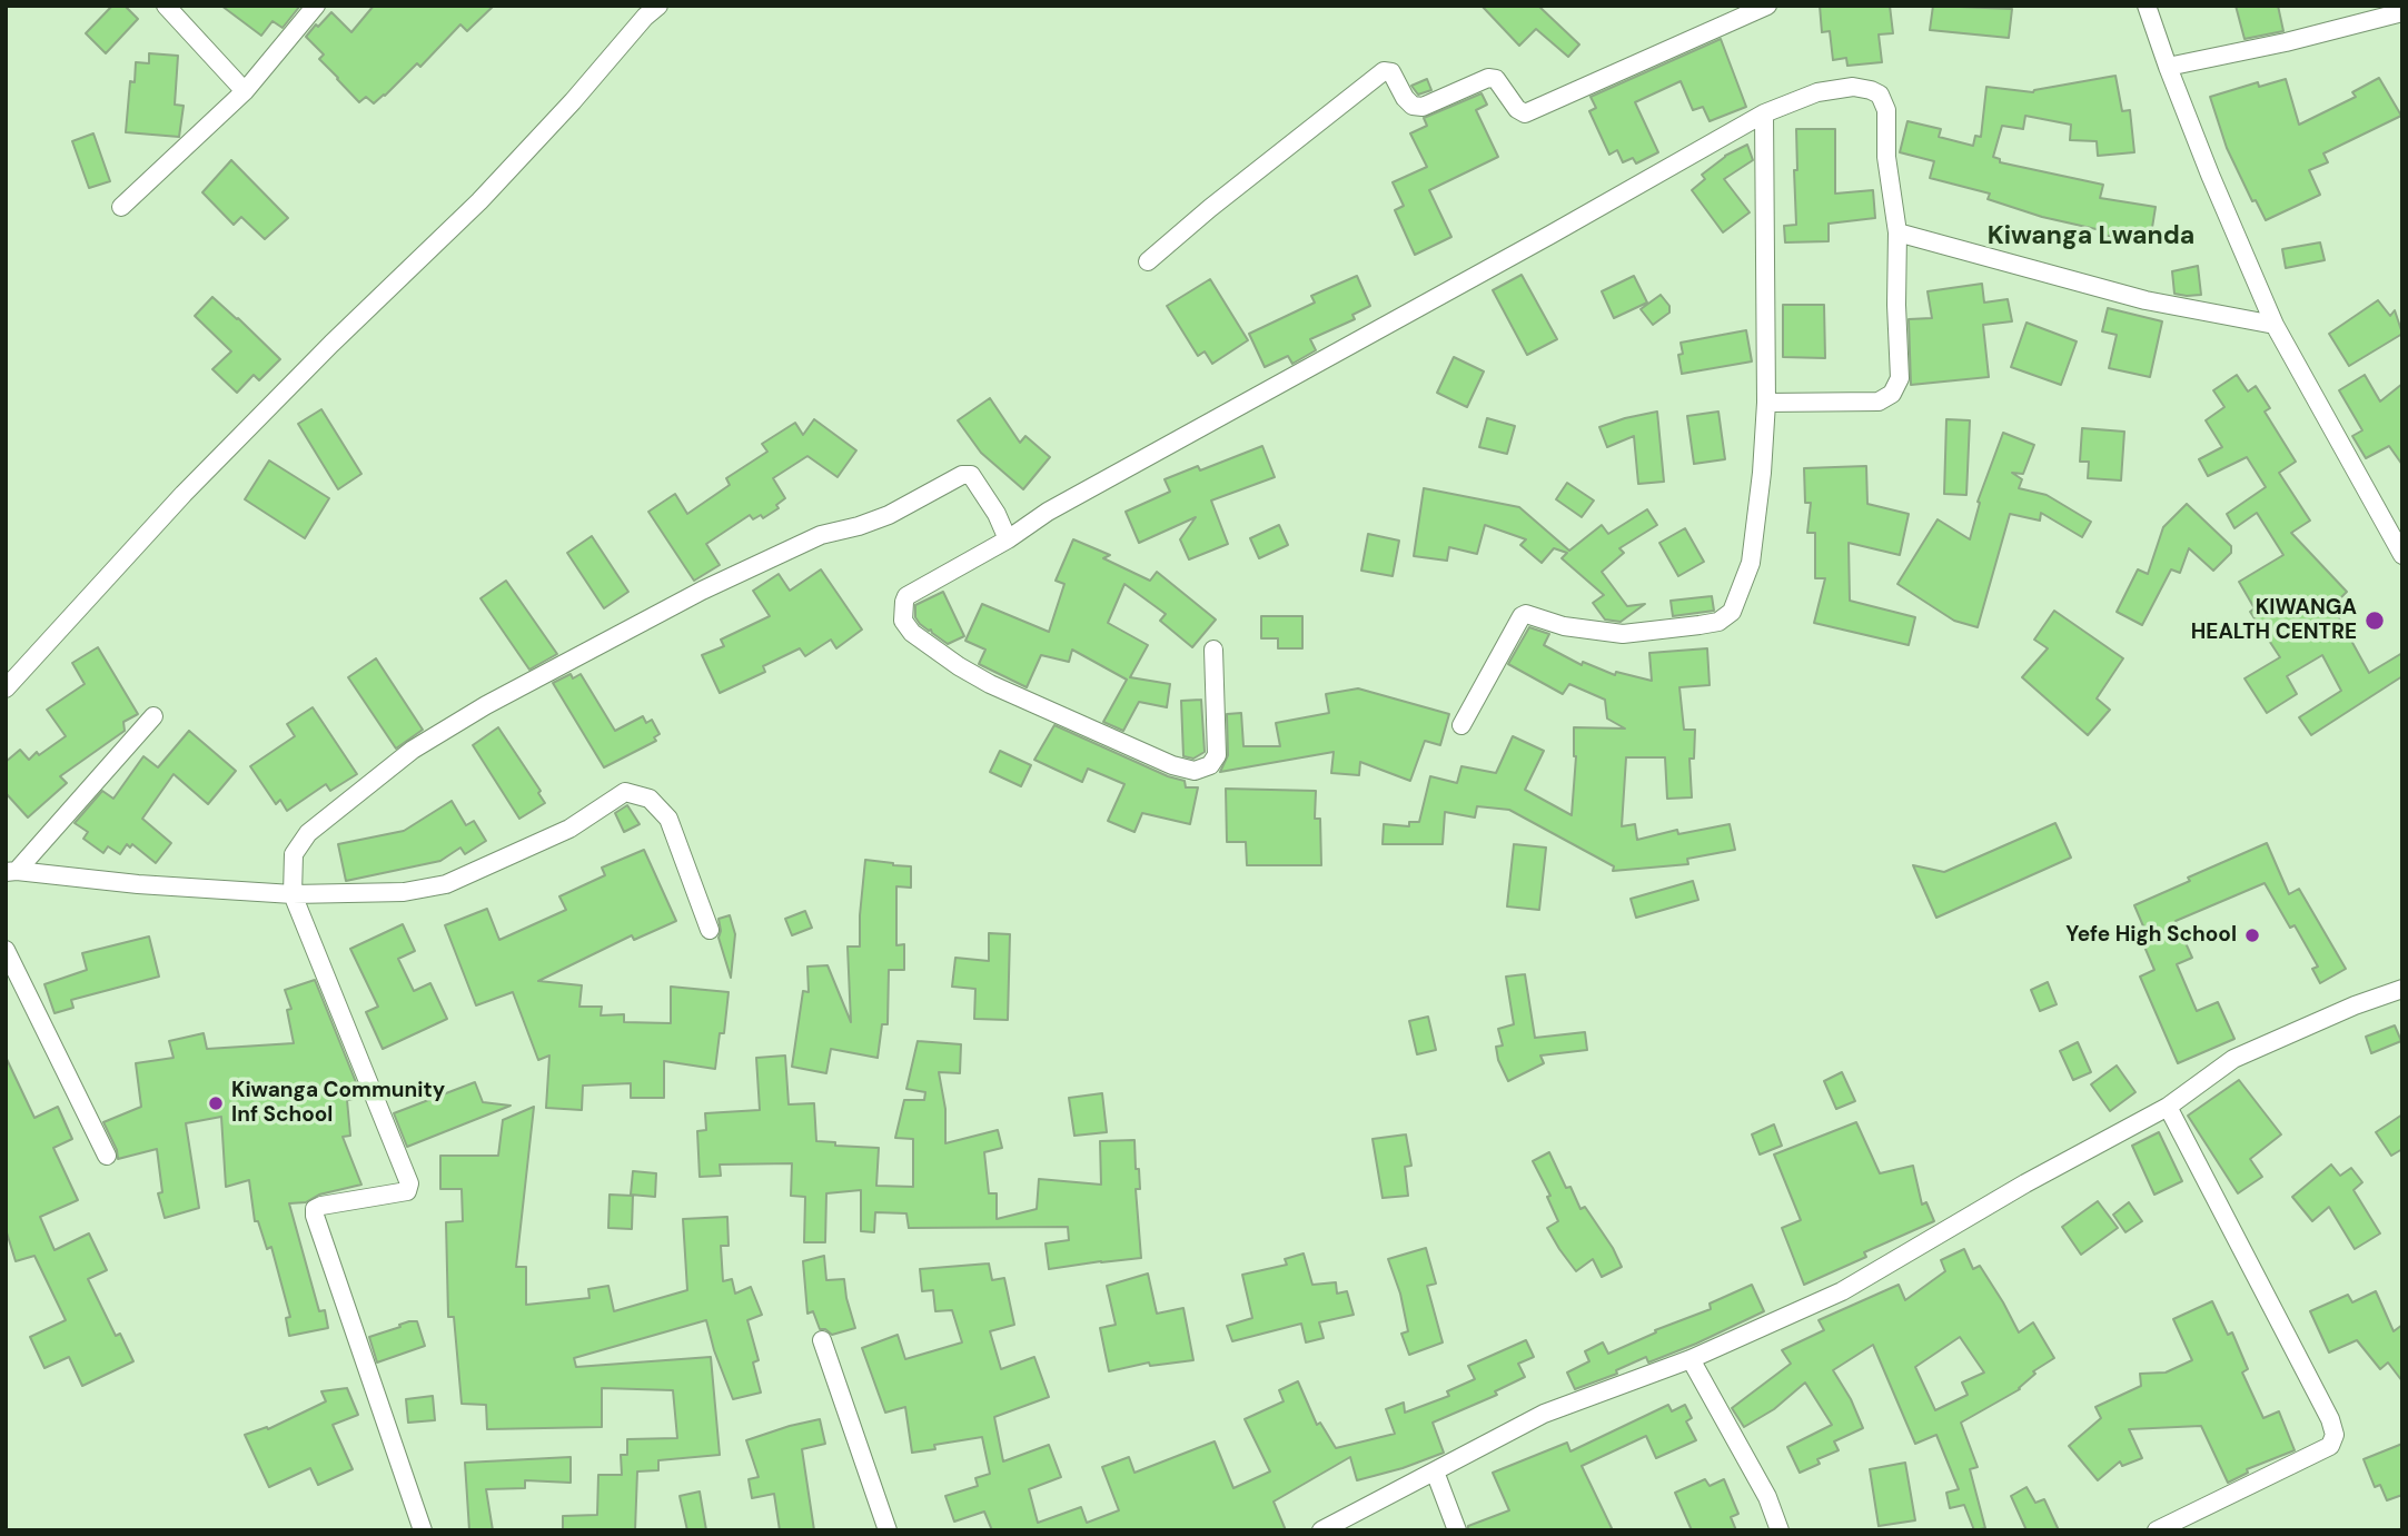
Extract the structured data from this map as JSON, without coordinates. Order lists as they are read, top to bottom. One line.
{"districts":["Kiwanga Lwanda"],"places":["KIWANGA HEALTH CENTRE","Yefe High School","Kiwanga Community Inf School"]}
